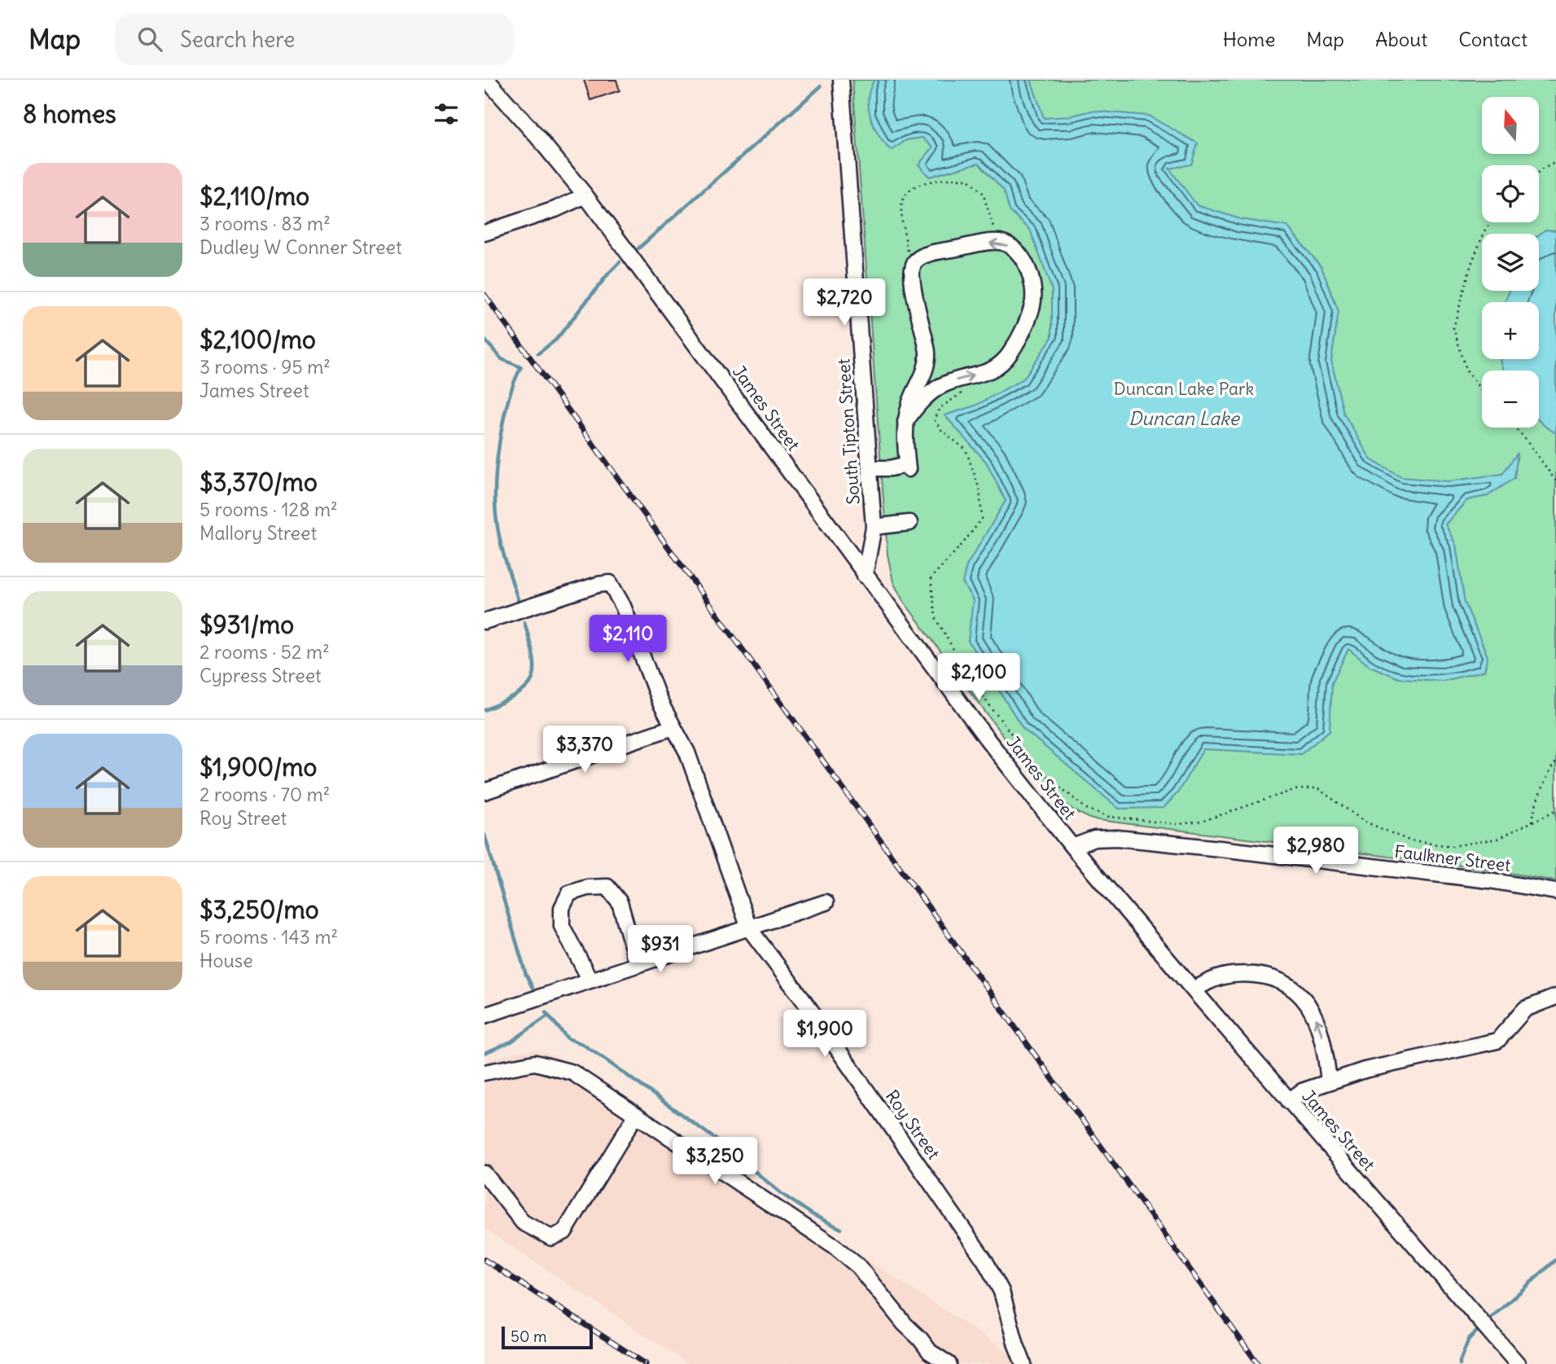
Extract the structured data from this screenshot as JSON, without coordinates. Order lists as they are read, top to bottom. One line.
{"streets":{"street":["James Street","South Tipton Street","Faulkner Street","Roy Street"]},"crossings":[["James Street","South Tipton Street"],["James Street","Faulkner Street"]],"water":["Duncan Lake"],"parks":["Duncan Lake Park"],"scale_bar":"50 m","north":"top","page":{"header":"Map","search":"Search here","nav":["Home","Map","About","Contact"],"heading":"8 homes","map_buttons":["+","−"],"list":[{"name":"$2,110/mo","note":"3 rooms · 83 m² · Dudley W Conner Street"},{"name":"$2,100/mo","note":"3 rooms · 95 m² · James Street"},{"name":"$3,370/mo","note":"5 rooms · 128 m² · Mallory Street"},{"name":"$931/mo","note":"2 rooms · 52 m² · Cypress Street"},{"name":"$1,900/mo","note":"2 rooms · 70 m² · Roy Street"},{"name":"$3,250/mo","note":"5 rooms · 143 m² · House"}],"price":["$2,720","$2,110","$2,100","$3,370","$2,980","$931","$1,900","$3,250"],"scale":"50 m"}}
